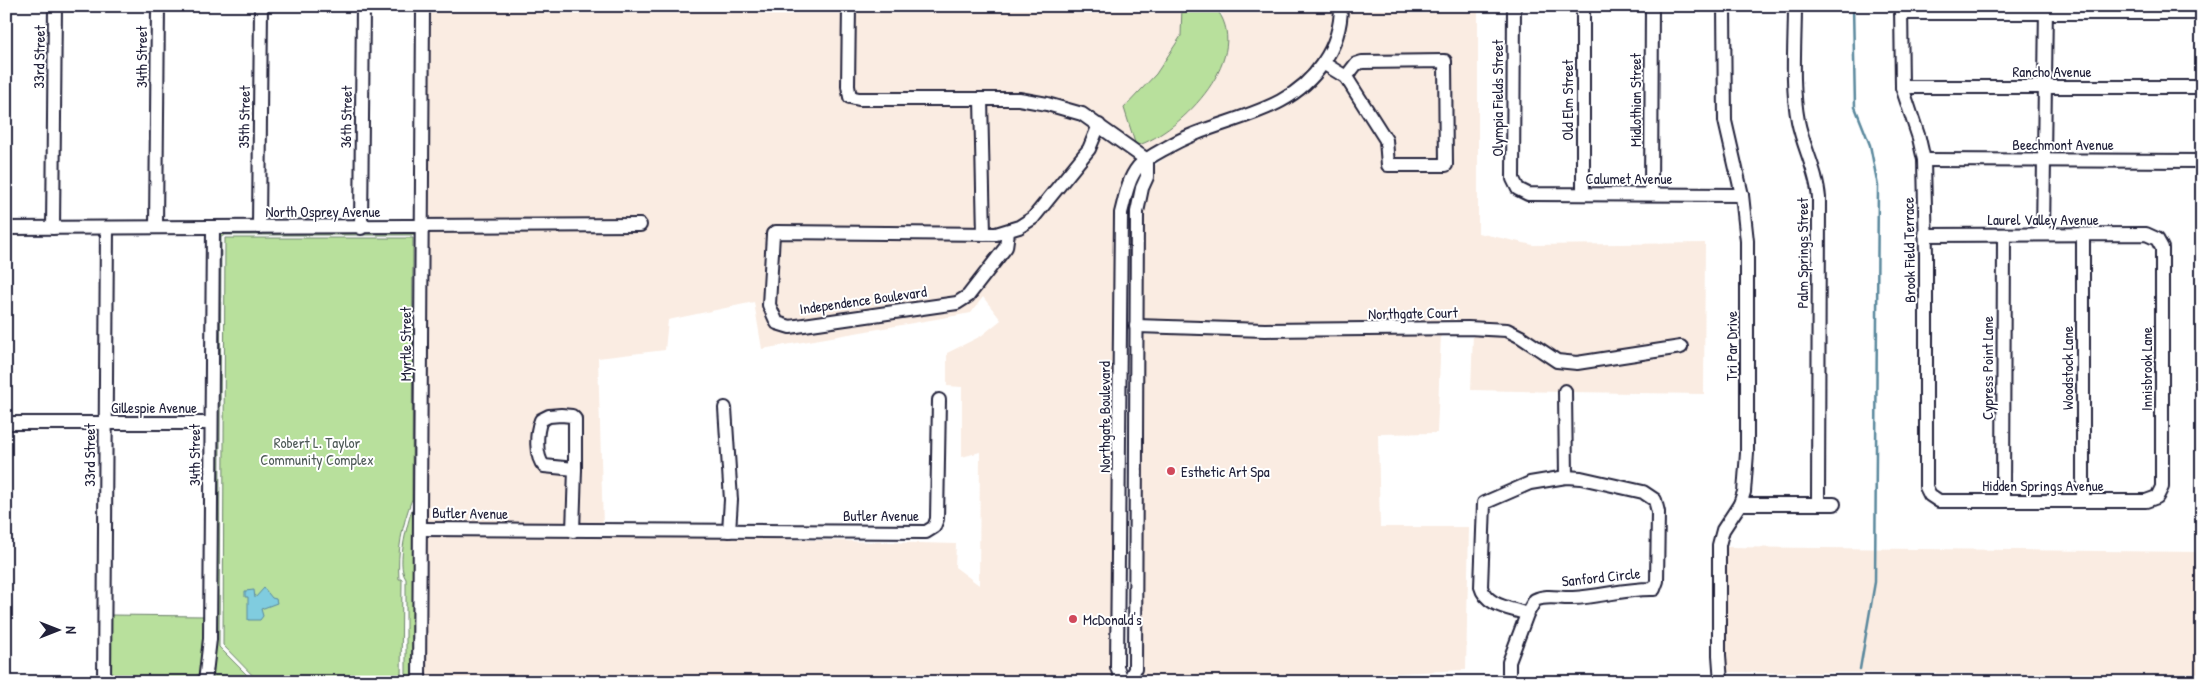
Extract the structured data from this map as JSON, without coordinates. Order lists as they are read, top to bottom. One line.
{"streets":{"street":["33rd Street","34th Street","Rancho Avenue","Olympia Fields Street","Old Elm Street","Midlothian Street","35th Street","36th Street","Beechmont Avenue","Calumet Avenue","North Osprey Avenue","Laurel Valley Avenue","Brook Field Terrace","Palm Springs Street","Independence Boulevard","Northgate Court","Myrtle Street","Tri Par Drive","Cypress Point Lane","Woodstock Lane","Innisbrook Lane","Gillespie Avenue","Northgate Boulevard","Hidden Springs Avenue","Butler Avenue","Sanford Circle"]},"crossings":[["33rd Street","North Osprey Avenue"],["33rd Street","Gillespie Avenue"],["34th Street","North Osprey Avenue"],["34th Street","Gillespie Avenue"],["Rancho Avenue","Brook Field Terrace"],["Olympia Fields Street","Calumet Avenue"],["Old Elm Street","Calumet Avenue"],["Midlothian Street","Calumet Avenue"],["35th Street","North Osprey Avenue"],["36th Street","North Osprey Avenue"],["Beechmont Avenue","Brook Field Terrace"],["Calumet Avenue","Tri Par Drive"],["North Osprey Avenue","Myrtle Street"],["Laurel Valley Avenue","Brook Field Terrace"],["Laurel Valley Avenue","Cypress Point Lane"],["Laurel Valley Avenue","Woodstock Lane"],["Laurel Valley Avenue","Innisbrook Lane"],["Brook Field Terrace","Hidden Springs Avenue"],["Northgate Court","Northgate Boulevard"],["Myrtle Street","Butler Avenue"],["Cypress Point Lane","Hidden Springs Avenue"],["Woodstock Lane","Hidden Springs Avenue"],["Innisbrook Lane","Hidden Springs Avenue"]],"parks":["Robert L. Taylor Community Complex"],"places":["Esthetic Art Spa","McDonald's"],"north":"right"}
